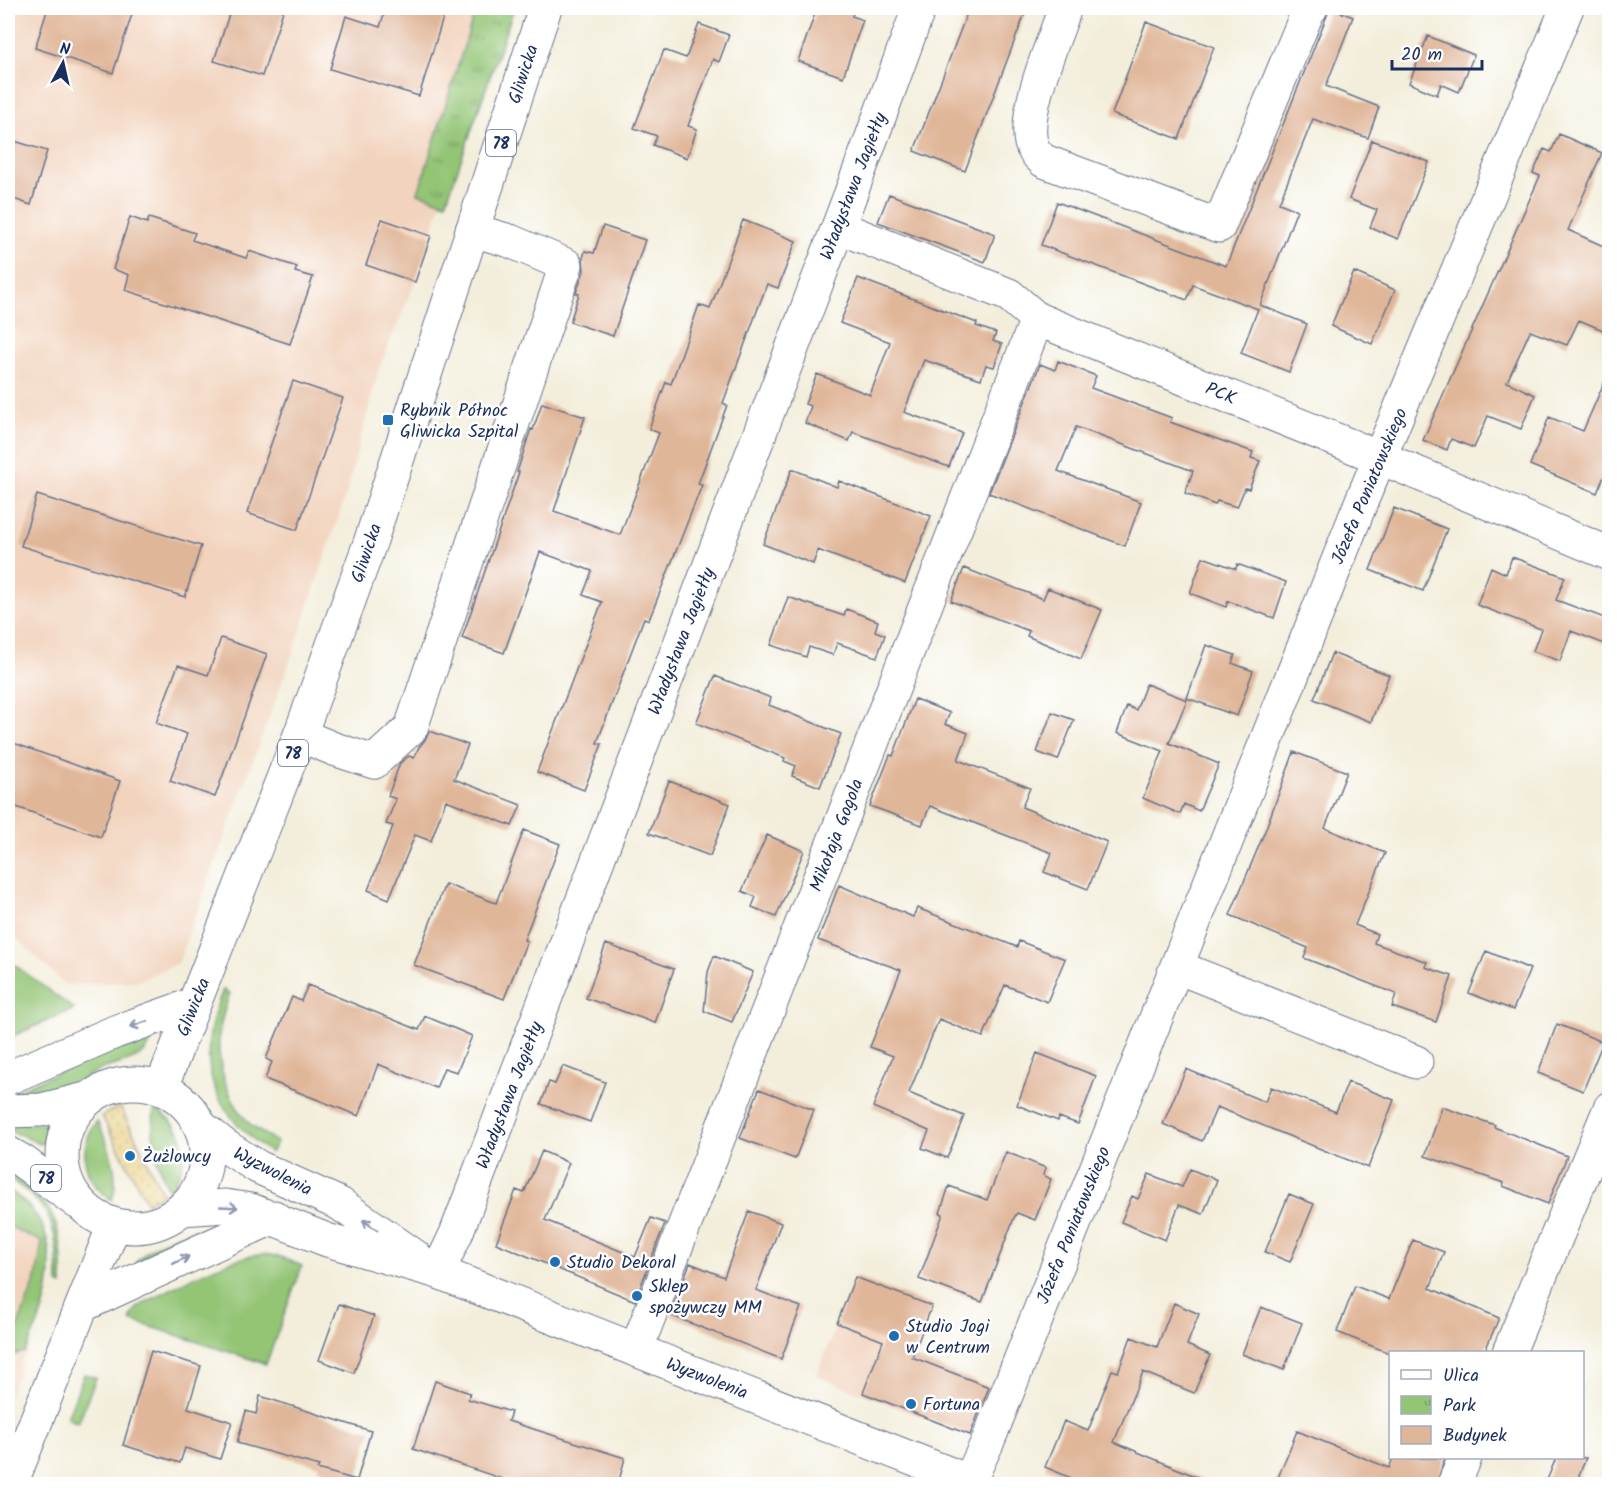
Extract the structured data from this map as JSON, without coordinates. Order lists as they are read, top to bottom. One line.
{"streets":{"street":["Gliwicka","78","Władysława Jagiełły","PCK","Józefa Poniatowskiego","Mikołaja Gogola","Wyzwolenia"]},"crossings":[["Gliwicka","78"],["Gliwicka","Wyzwolenia"],["78","Wyzwolenia"],["Władysława Jagiełły","PCK"],["Władysława Jagiełły","Wyzwolenia"],["PCK","Józefa Poniatowskiego"],["PCK","Mikołaja Gogola"],["Józefa Poniatowskiego","Wyzwolenia"],["Mikołaja Gogola","Wyzwolenia"]],"places":{"transit":["Rybnik Północ Gliwicka Szpital"],"other":["Żużlowcy","Studio Dekoral","Sklep spożywczy MM","Studio Jogi w Centrum","Fortuna"]},"legend":["Ulica","Park","Budynek"],"scale_bar":"20 m","north":"top"}
